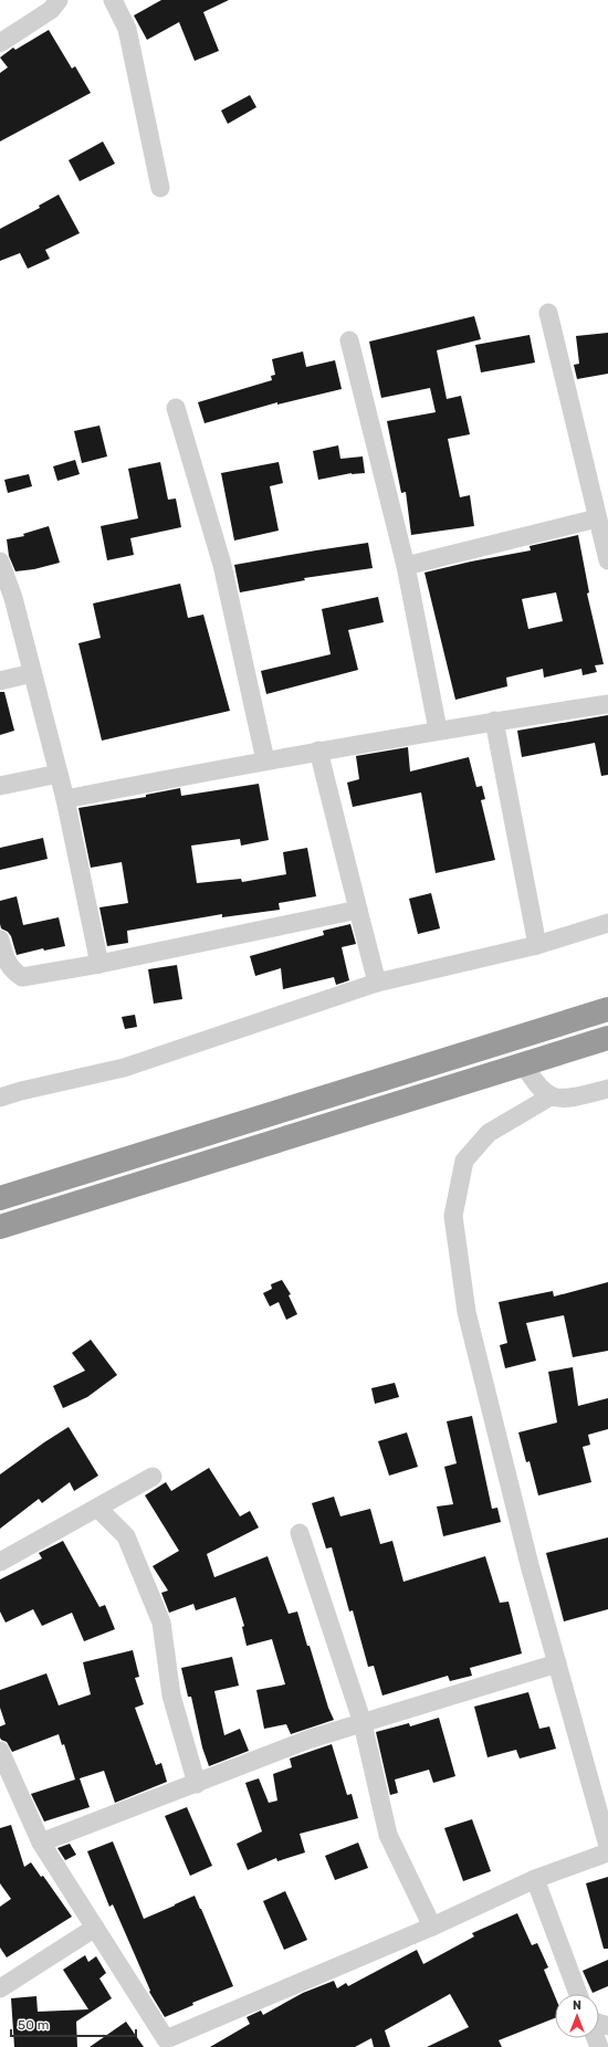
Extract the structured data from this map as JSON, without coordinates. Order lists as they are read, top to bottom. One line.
{"scale_bar":"50 m","north":"top"}
